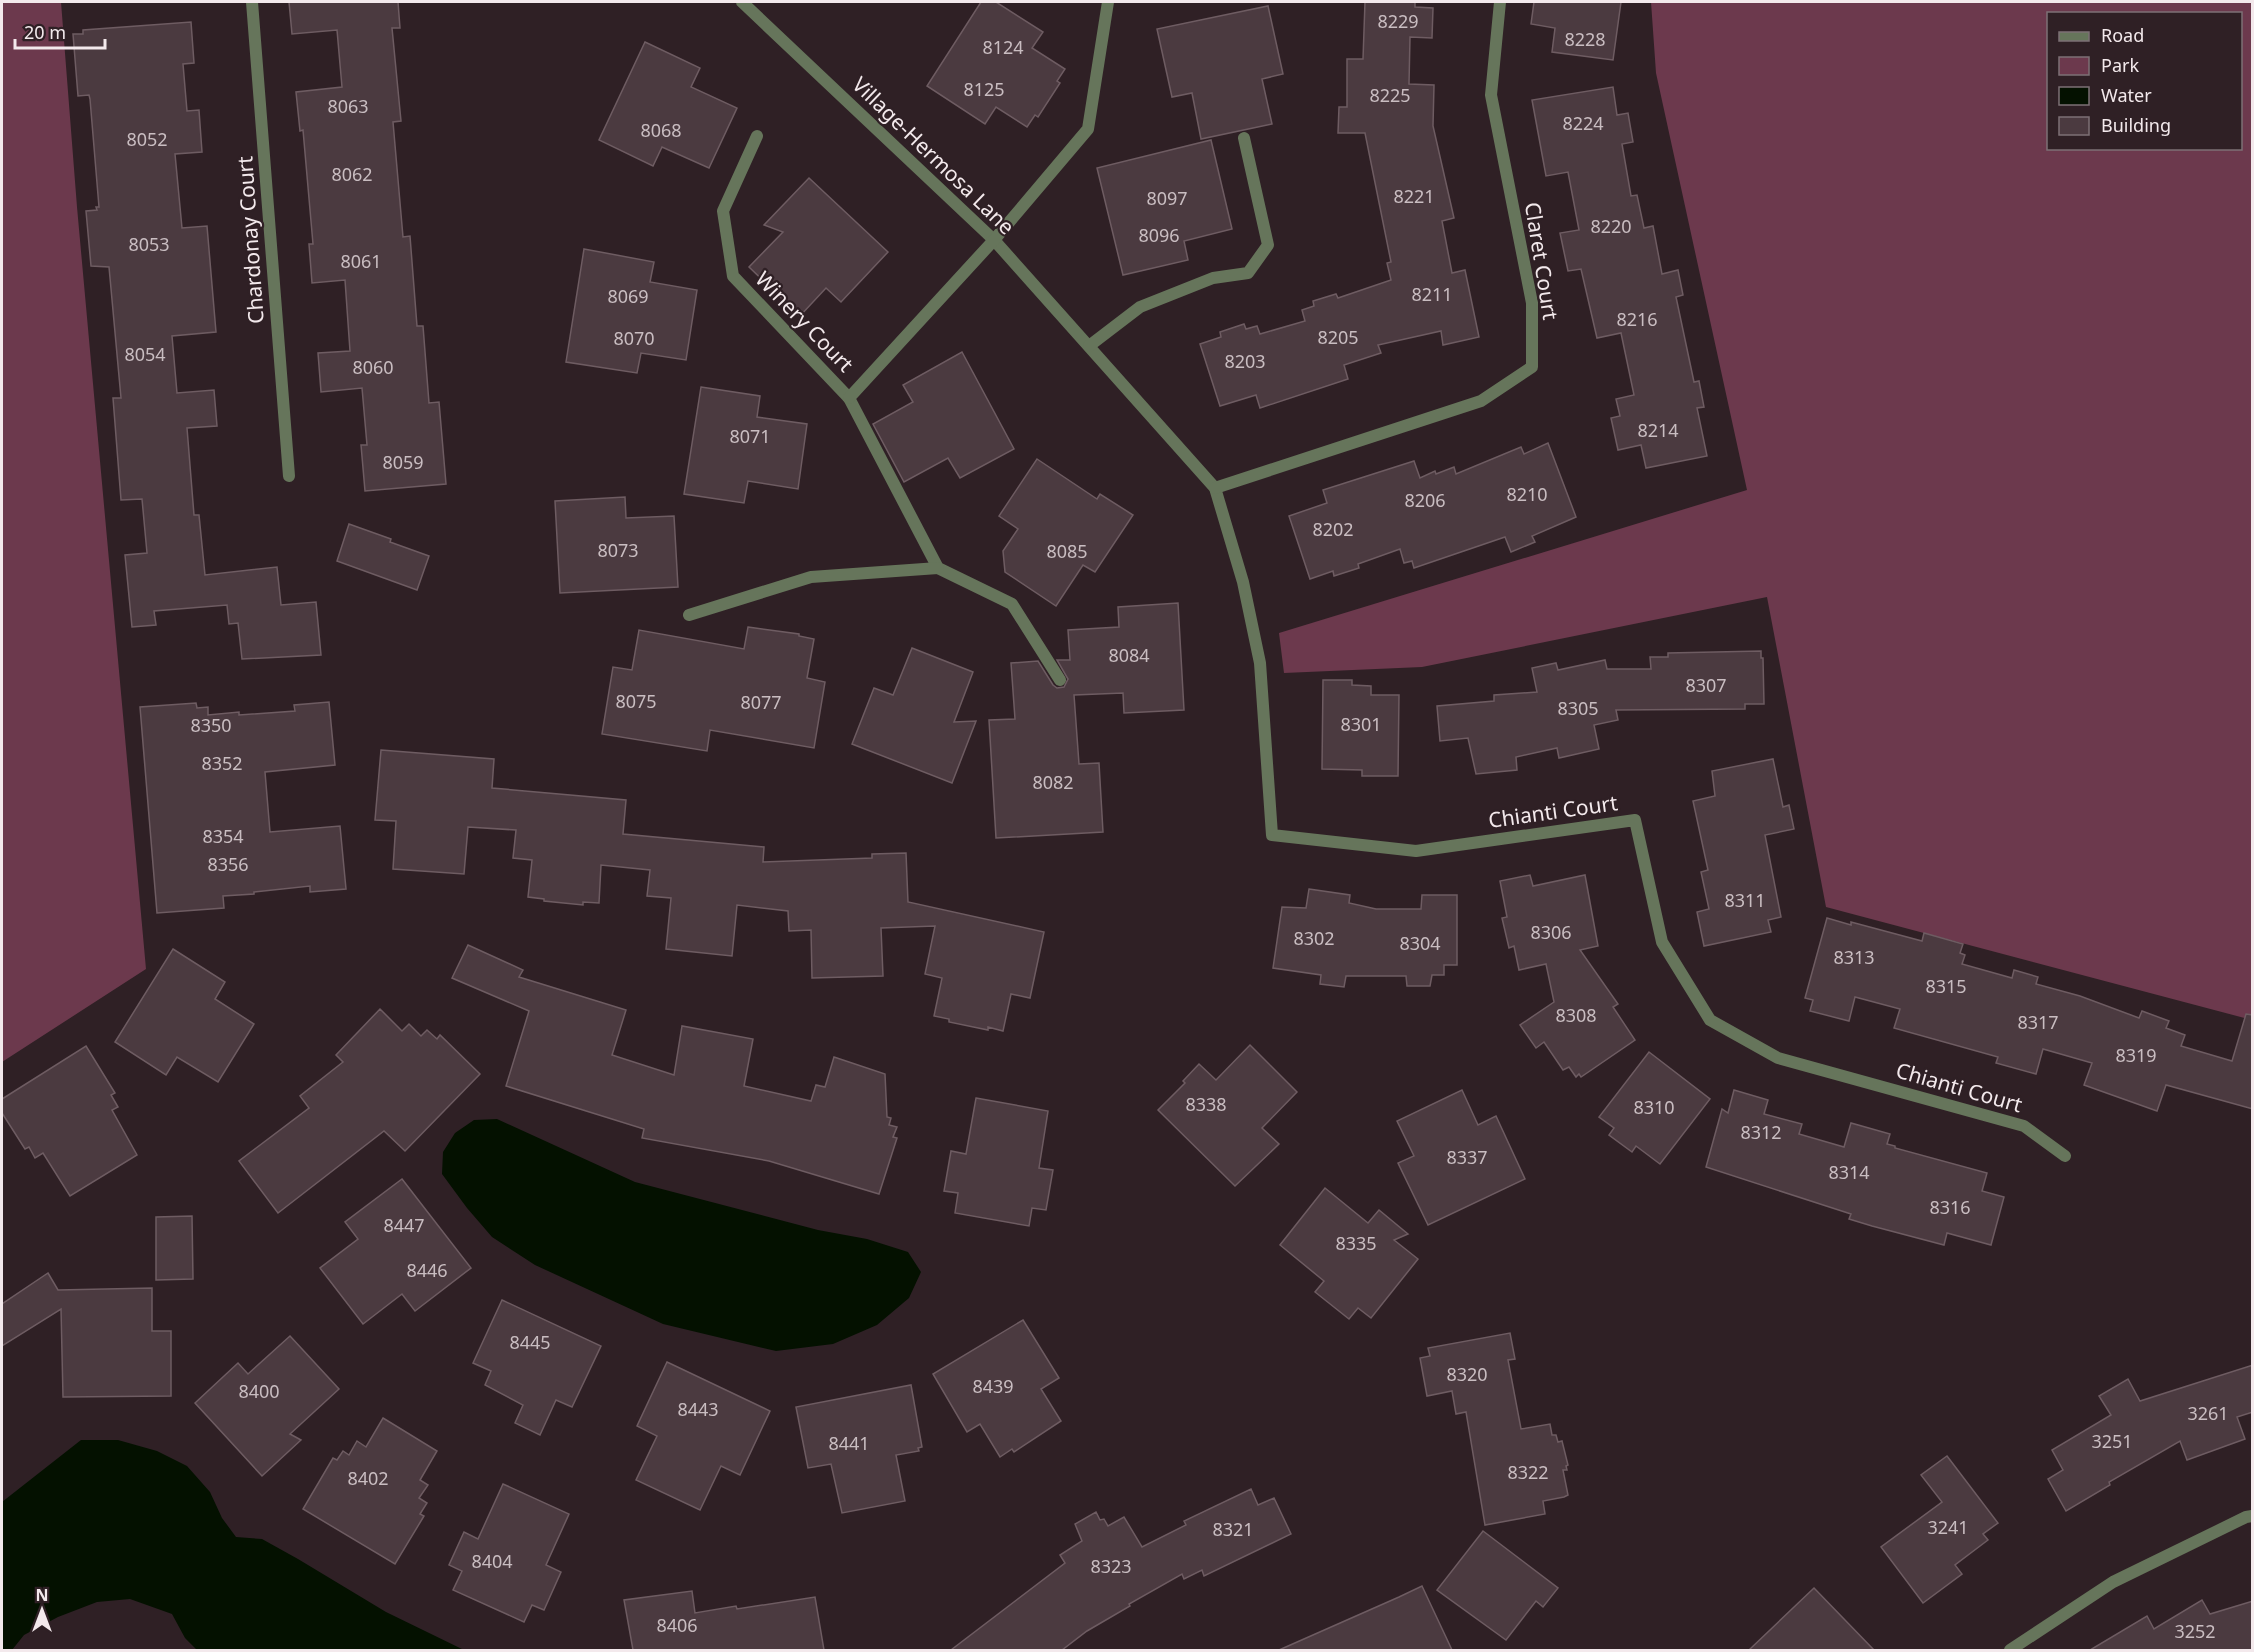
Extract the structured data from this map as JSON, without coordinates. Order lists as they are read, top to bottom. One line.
{"streets":{"street":["Village-Hermosa Lane","Chardonay Court","Claret Court","Winery Court","Chianti Court"]},"crossings":[["Village-Hermosa Lane","Claret Court"],["Village-Hermosa Lane","Winery Court"],["Village-Hermosa Lane","Chianti Court"]],"house_numbers":["8229","8228","8124","8125","8225","8063","8224","8068","8052","8062","8221","8097","8220","8096","8053","8061","8211","8069","8216","8205","8070","8054","8203","8060","8214","8071","8059","8210","8206","8202","8073","8085","8084","8307","8075","8077","8305","8301","8350","8352","8082","8354","8356","8311","8306","8302","8304","8313","8315","8308","8317","8319","8338","8310","8312","8337","8314","8316","8447","8335","8446","8445","8320","8439","8400","8443","3261","3251","8441","8322","8402","3241","8321","8404","8323","8406","3252"],"legend":["Road","Park","Water","Building"],"scale_bar":"20 m","north":"top"}
